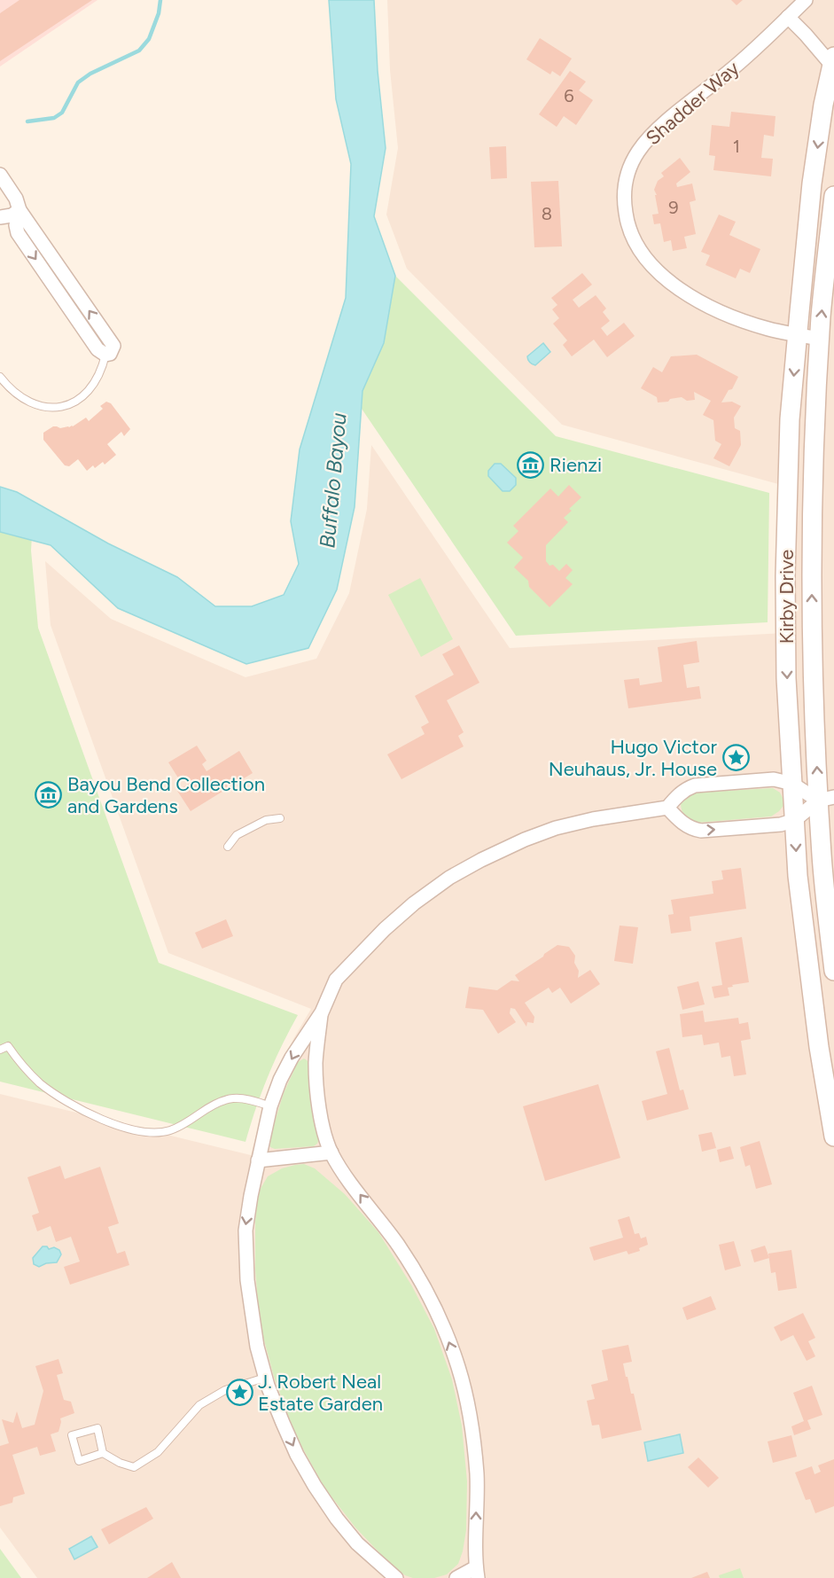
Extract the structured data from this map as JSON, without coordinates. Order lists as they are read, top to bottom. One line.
{"streets":{"main road":["Kirby Drive"],"street":["Shadder Way"]},"crossings":[["Shadder Way","Kirby Drive"]],"water":["Buffalo Bayou"],"places":{"museum":["Rienzi","Bayou Bend Collection and Gardens"],"place":["Hugo Victor Neuhaus, Jr. House","J. Robert Neal Estate Garden"]},"house_numbers":["6","1","9","8"]}
